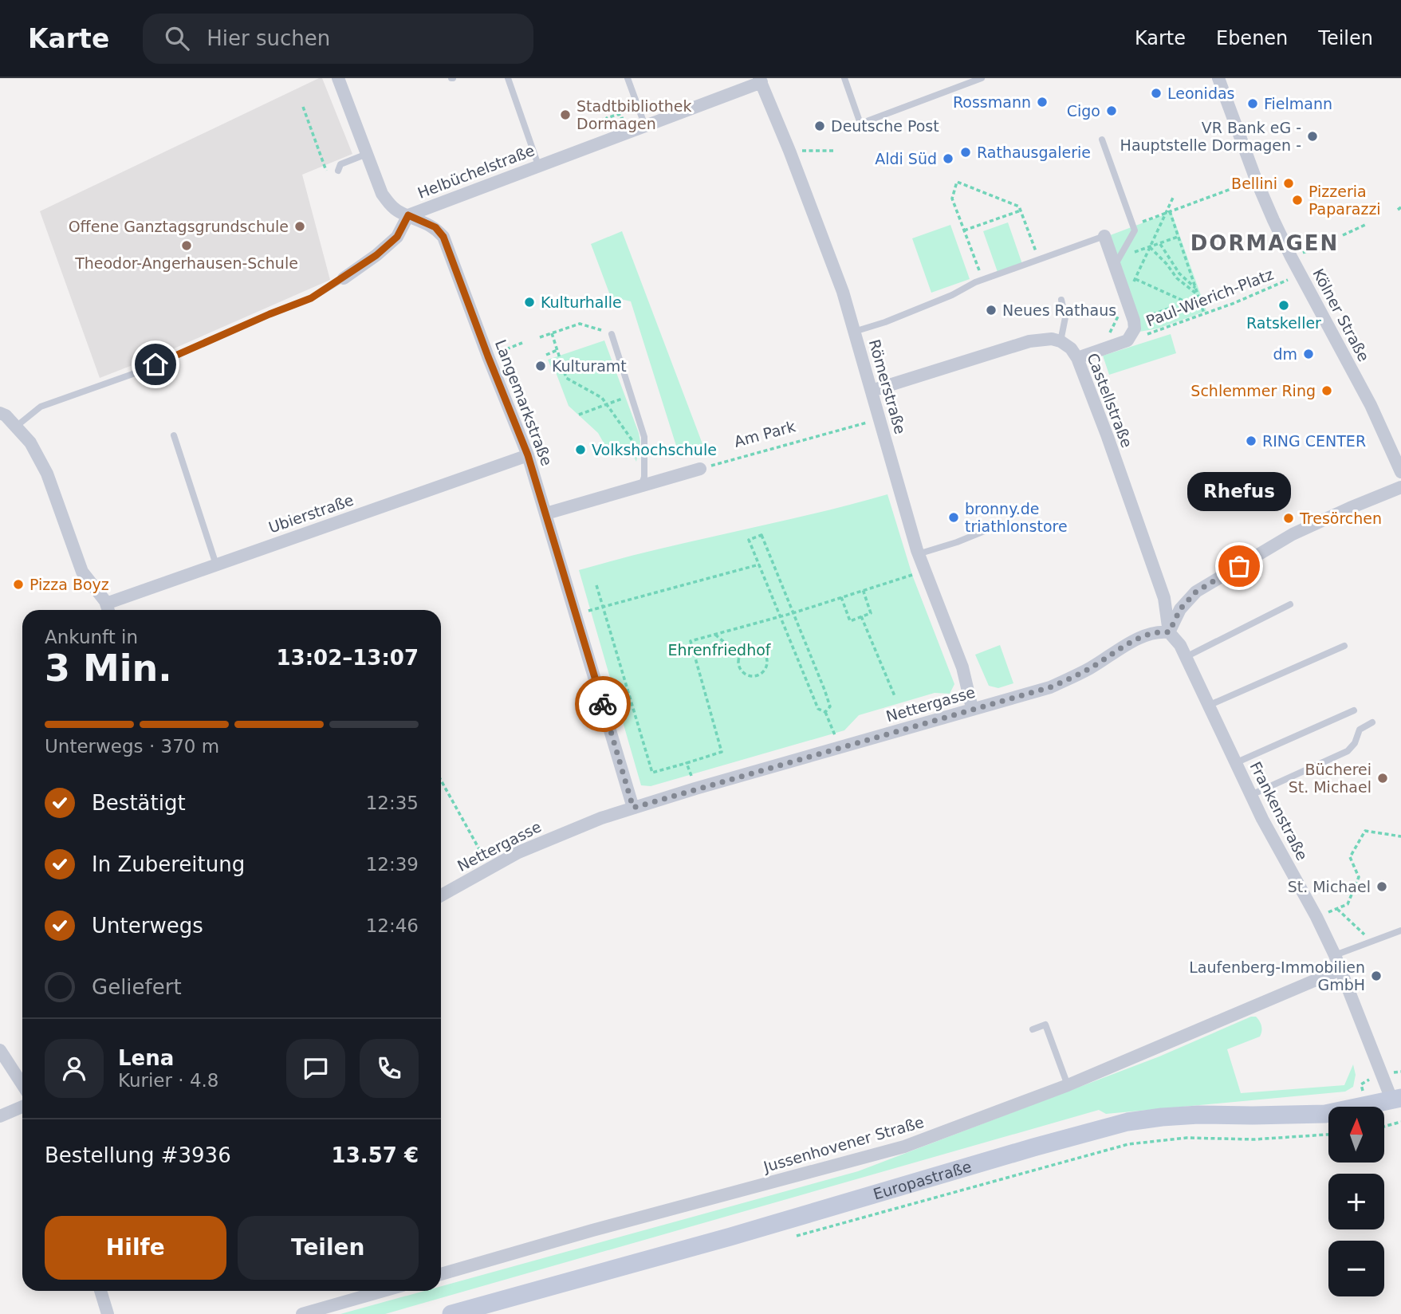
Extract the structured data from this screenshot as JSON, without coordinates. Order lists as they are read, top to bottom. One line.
{"streets":{"main road":["Europastraße"],"street":["Helbüchelstraße","Kölner Straße","Römerstraße","Castellstraße","Langemarkstraße","Ubierstraße","Nettergasse","Frankenstraße","Jussenhovener Straße"],"path":["Paul-Wierich-Platz","Am Park"]},"crossings":[["Helbüchelstraße","Römerstraße"],["Helbüchelstraße","Langemarkstraße"],["Paul-Wierich-Platz","Kölner Straße"],["Römerstraße","Nettergasse"],["Castellstraße","Nettergasse"],["Castellstraße","Frankenstraße"],["Langemarkstraße","Ubierstraße"],["Langemarkstraße","Nettergasse"],["Nettergasse","Frankenstraße"],["Frankenstraße","Jussenhovener Straße"],["Frankenstraße","Europastraße"]],"districts":["DORMAGEN"],"parks":["Ehrenfriedhof"],"places":["Leonidas","Rossmann","Fielmann","Cigo","Stadtbibliothek Dormagen","Deutsche Post","VR Bank eG - Hauptstelle Dormagen -","Rathausgalerie","Aldi Süd","Bellini","Pizzeria Paparazzi","Offene Ganztagsgrundschule","Theodor-Angerhausen-Schule","Kulturhalle","Ratskeller","Neues Rathaus","dm","Kulturamt","Schlemmer Ring","RING CENTER","Volkshochschule","bronny.de triathlonstore","Tresörchen","Rhefus","Pizza Boyz","Bücherei St. Michael","St. Michael","Laufenberg-Immobilien GmbH"],"north":"top","page":{"header":"Karte","search":"Hier suchen","nav":["Karte","Ebenen","Teilen"],"bubble":"Rhefus","heading":["3 Min.","Ankunft in","13:02–13:07"],"panel":["Lena","Kurier · 4.8","Bestellung #3936","13.57 €"],"bar":"Unterwegs · 370 m","list":[["Bestätigt","12:35"],["In Zubereitung","12:39"],["Unterwegs","12:46"],"Geliefert"],"map_buttons":["+","−"],"buttons":["Hilfe","Teilen"]}}
